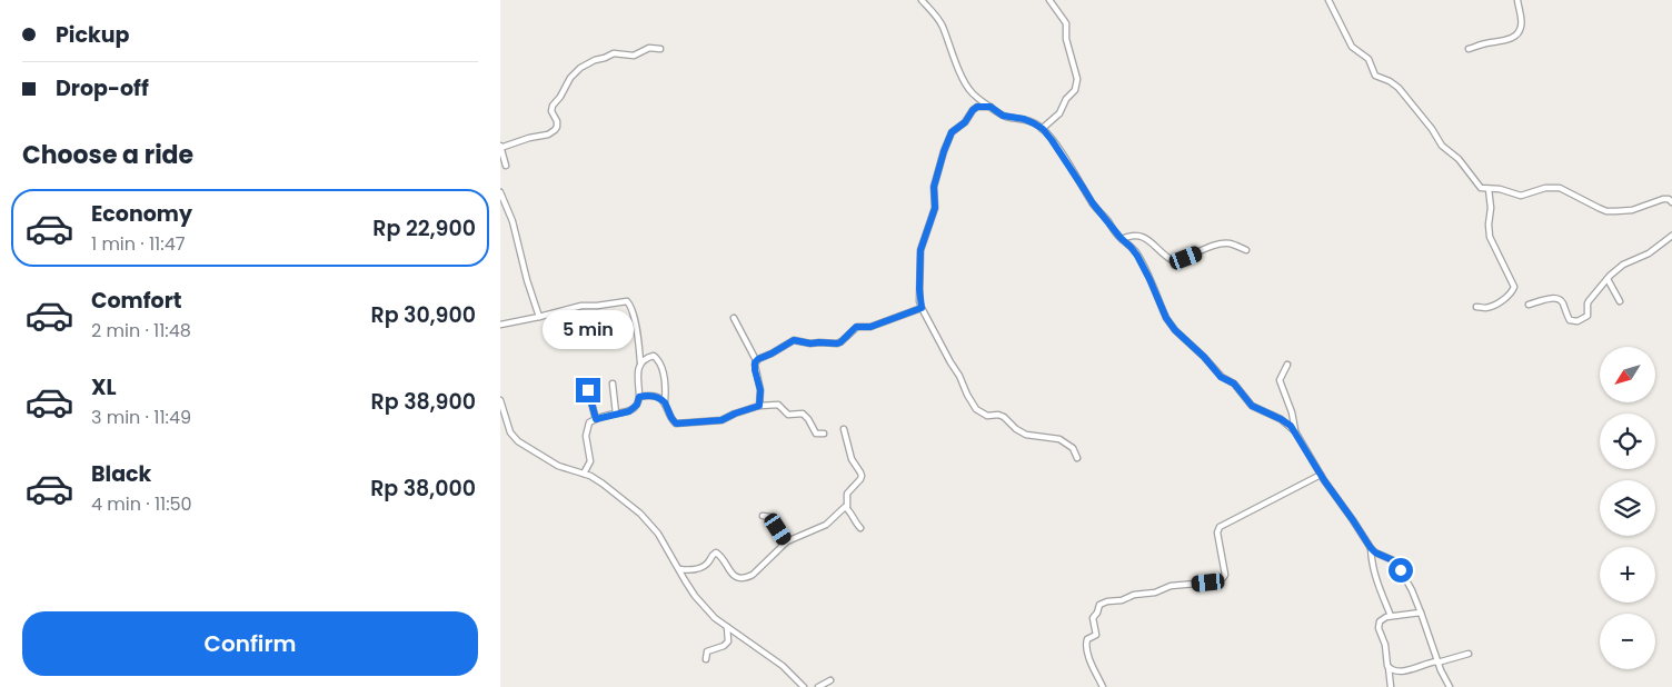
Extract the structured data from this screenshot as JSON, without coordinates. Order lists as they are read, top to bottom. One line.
{"north":"bottom left","page":{"banner":["Pickup","Drop-off"],"heading":"Choose a ride","list":[{"name":"Economy","note":"1 min · 11:47","value":"Rp 22,900"},{"name":"Comfort","note":"2 min · 11:48","value":"Rp 30,900"},{"name":"XL","note":"3 min · 11:49","value":"Rp 38,900"},{"name":"Black","note":"4 min · 11:50","value":"Rp 38,000"}],"bubble":"5 min","map_buttons":["+","−"],"buttons":"Confirm"}}
